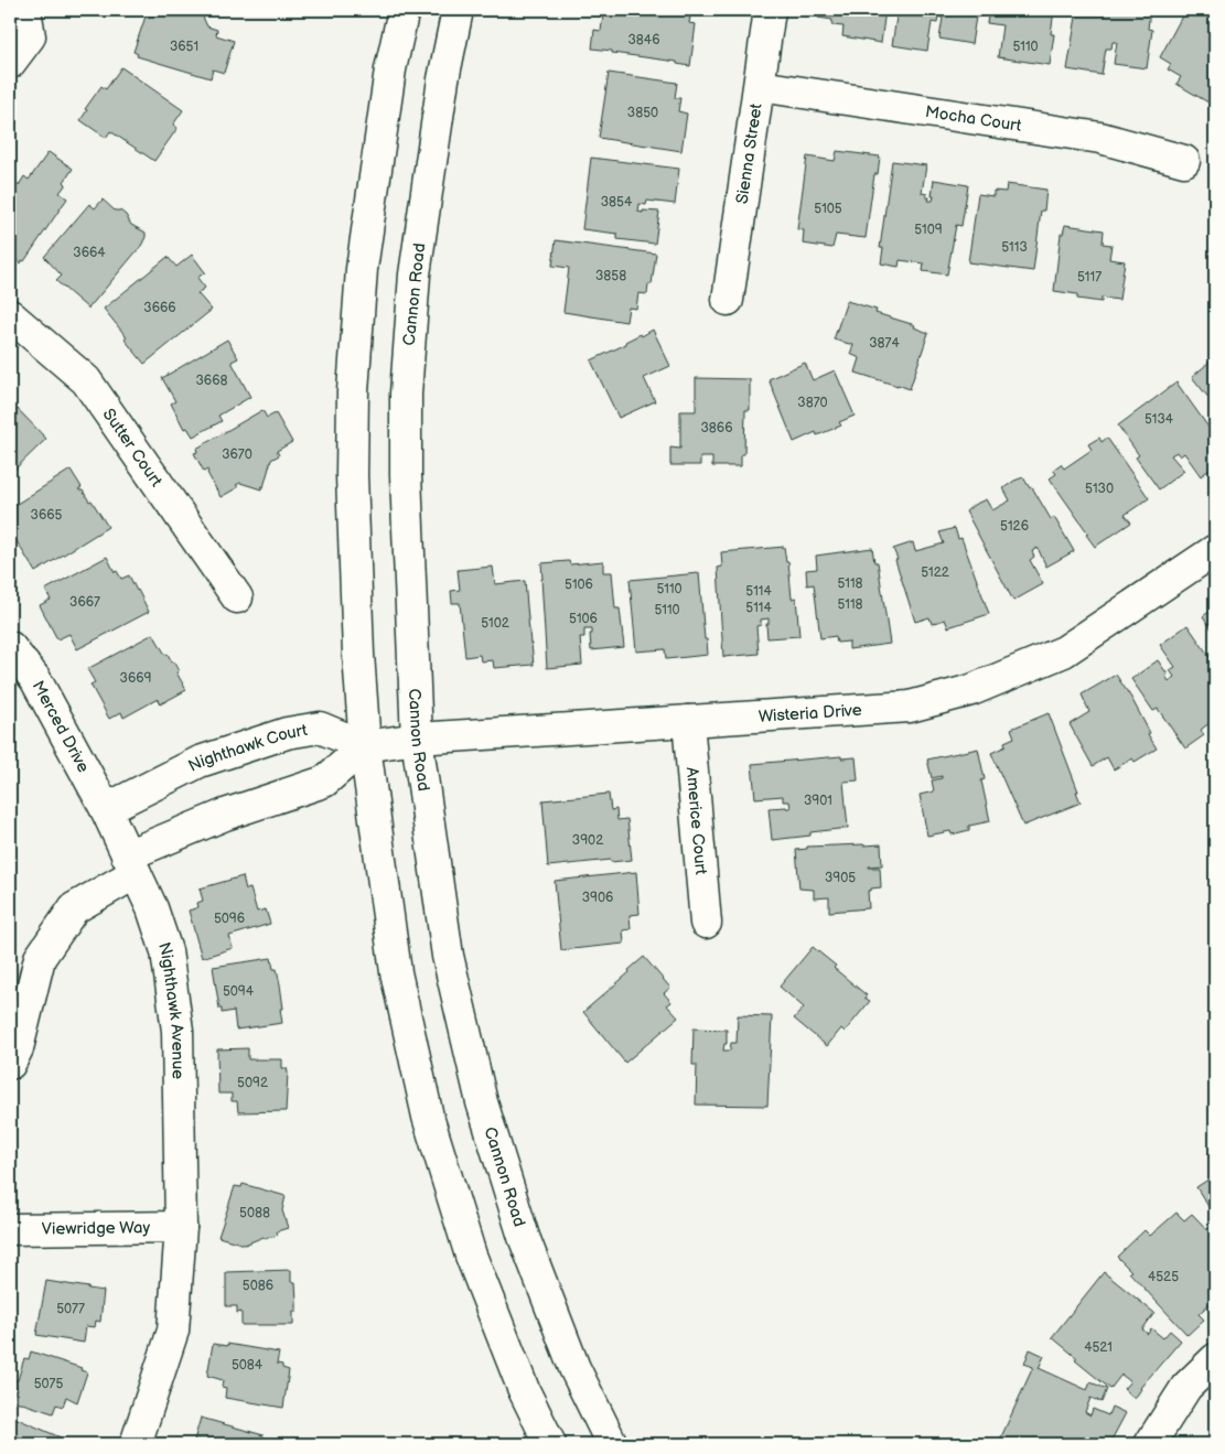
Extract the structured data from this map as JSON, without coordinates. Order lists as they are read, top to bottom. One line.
{"streets":{"street":["Mocha Court","Sienna Street","Cannon Road","Sutter Court","Wisteria Drive","Merced Drive","Nighthawk Court","Americe Court","Nighthawk Avenue","Viewridge Way"]},"crossings":[["Mocha Court","Sienna Street"],["Cannon Road","Wisteria Drive"],["Wisteria Drive","Nighthawk Court"],["Wisteria Drive","Americe Court"],["Merced Drive","Nighthawk Court"],["Merced Drive","Nighthawk Avenue"],["Nighthawk Court","Nighthawk Avenue"],["Nighthawk Avenue","Viewridge Way"]],"house_numbers":["3846","3651","5110","3850","3854","5105","5109","5113","3664","3858","5117","3666","3874","3668","3870","5134","3866","3670","5130","3665","5126","5122","5118","5106","5110","5114","3667","5118","5114","5110","5106","5102","3669","3901","3902","3905","3906","5096","5094","5092","5088","4525","5086","5077","4521","5084","5075"]}
